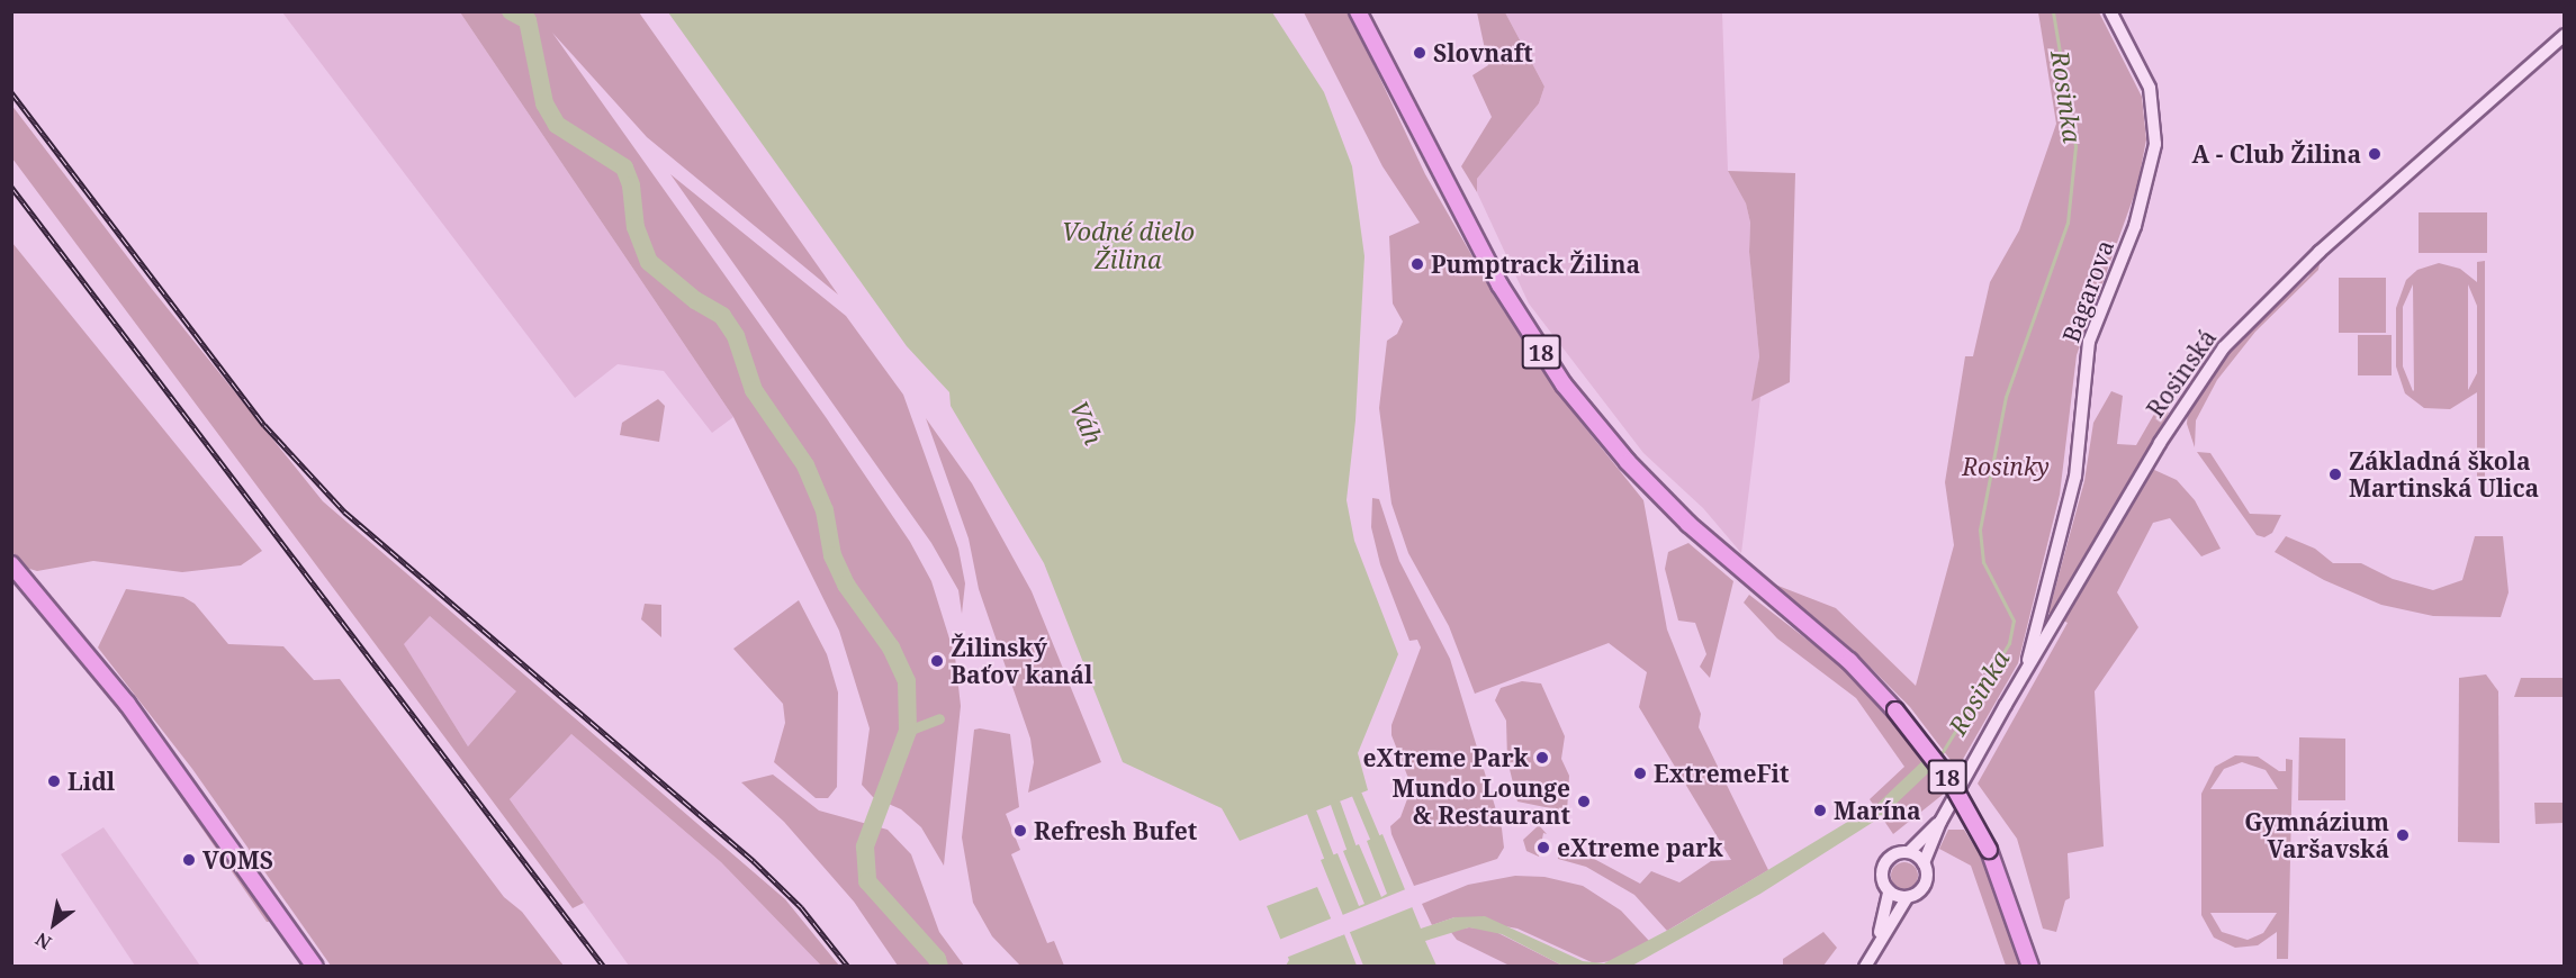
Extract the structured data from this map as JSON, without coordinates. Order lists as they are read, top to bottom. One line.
{"streets":{"main road":["18"],"street":["Bagarova","Rosinská"]},"crossings":[["Bagarova","Rosinská"]],"water":["Rosinka","Vodné dielo Žilina","Váh"],"parks":["Rosinky"],"places":["Slovnaft","A - Club Žilina","Pumptrack Žilina","Základná škola Martinská Ulica","Žilinský Baťov kanál","eXtreme Park","ExtremeFit","Lidl","Mundo Lounge & Restaurant","Marína","Refresh Bufet","Gymnázium Varšavská","eXtreme park","VOMS"],"north":"bottom left"}
